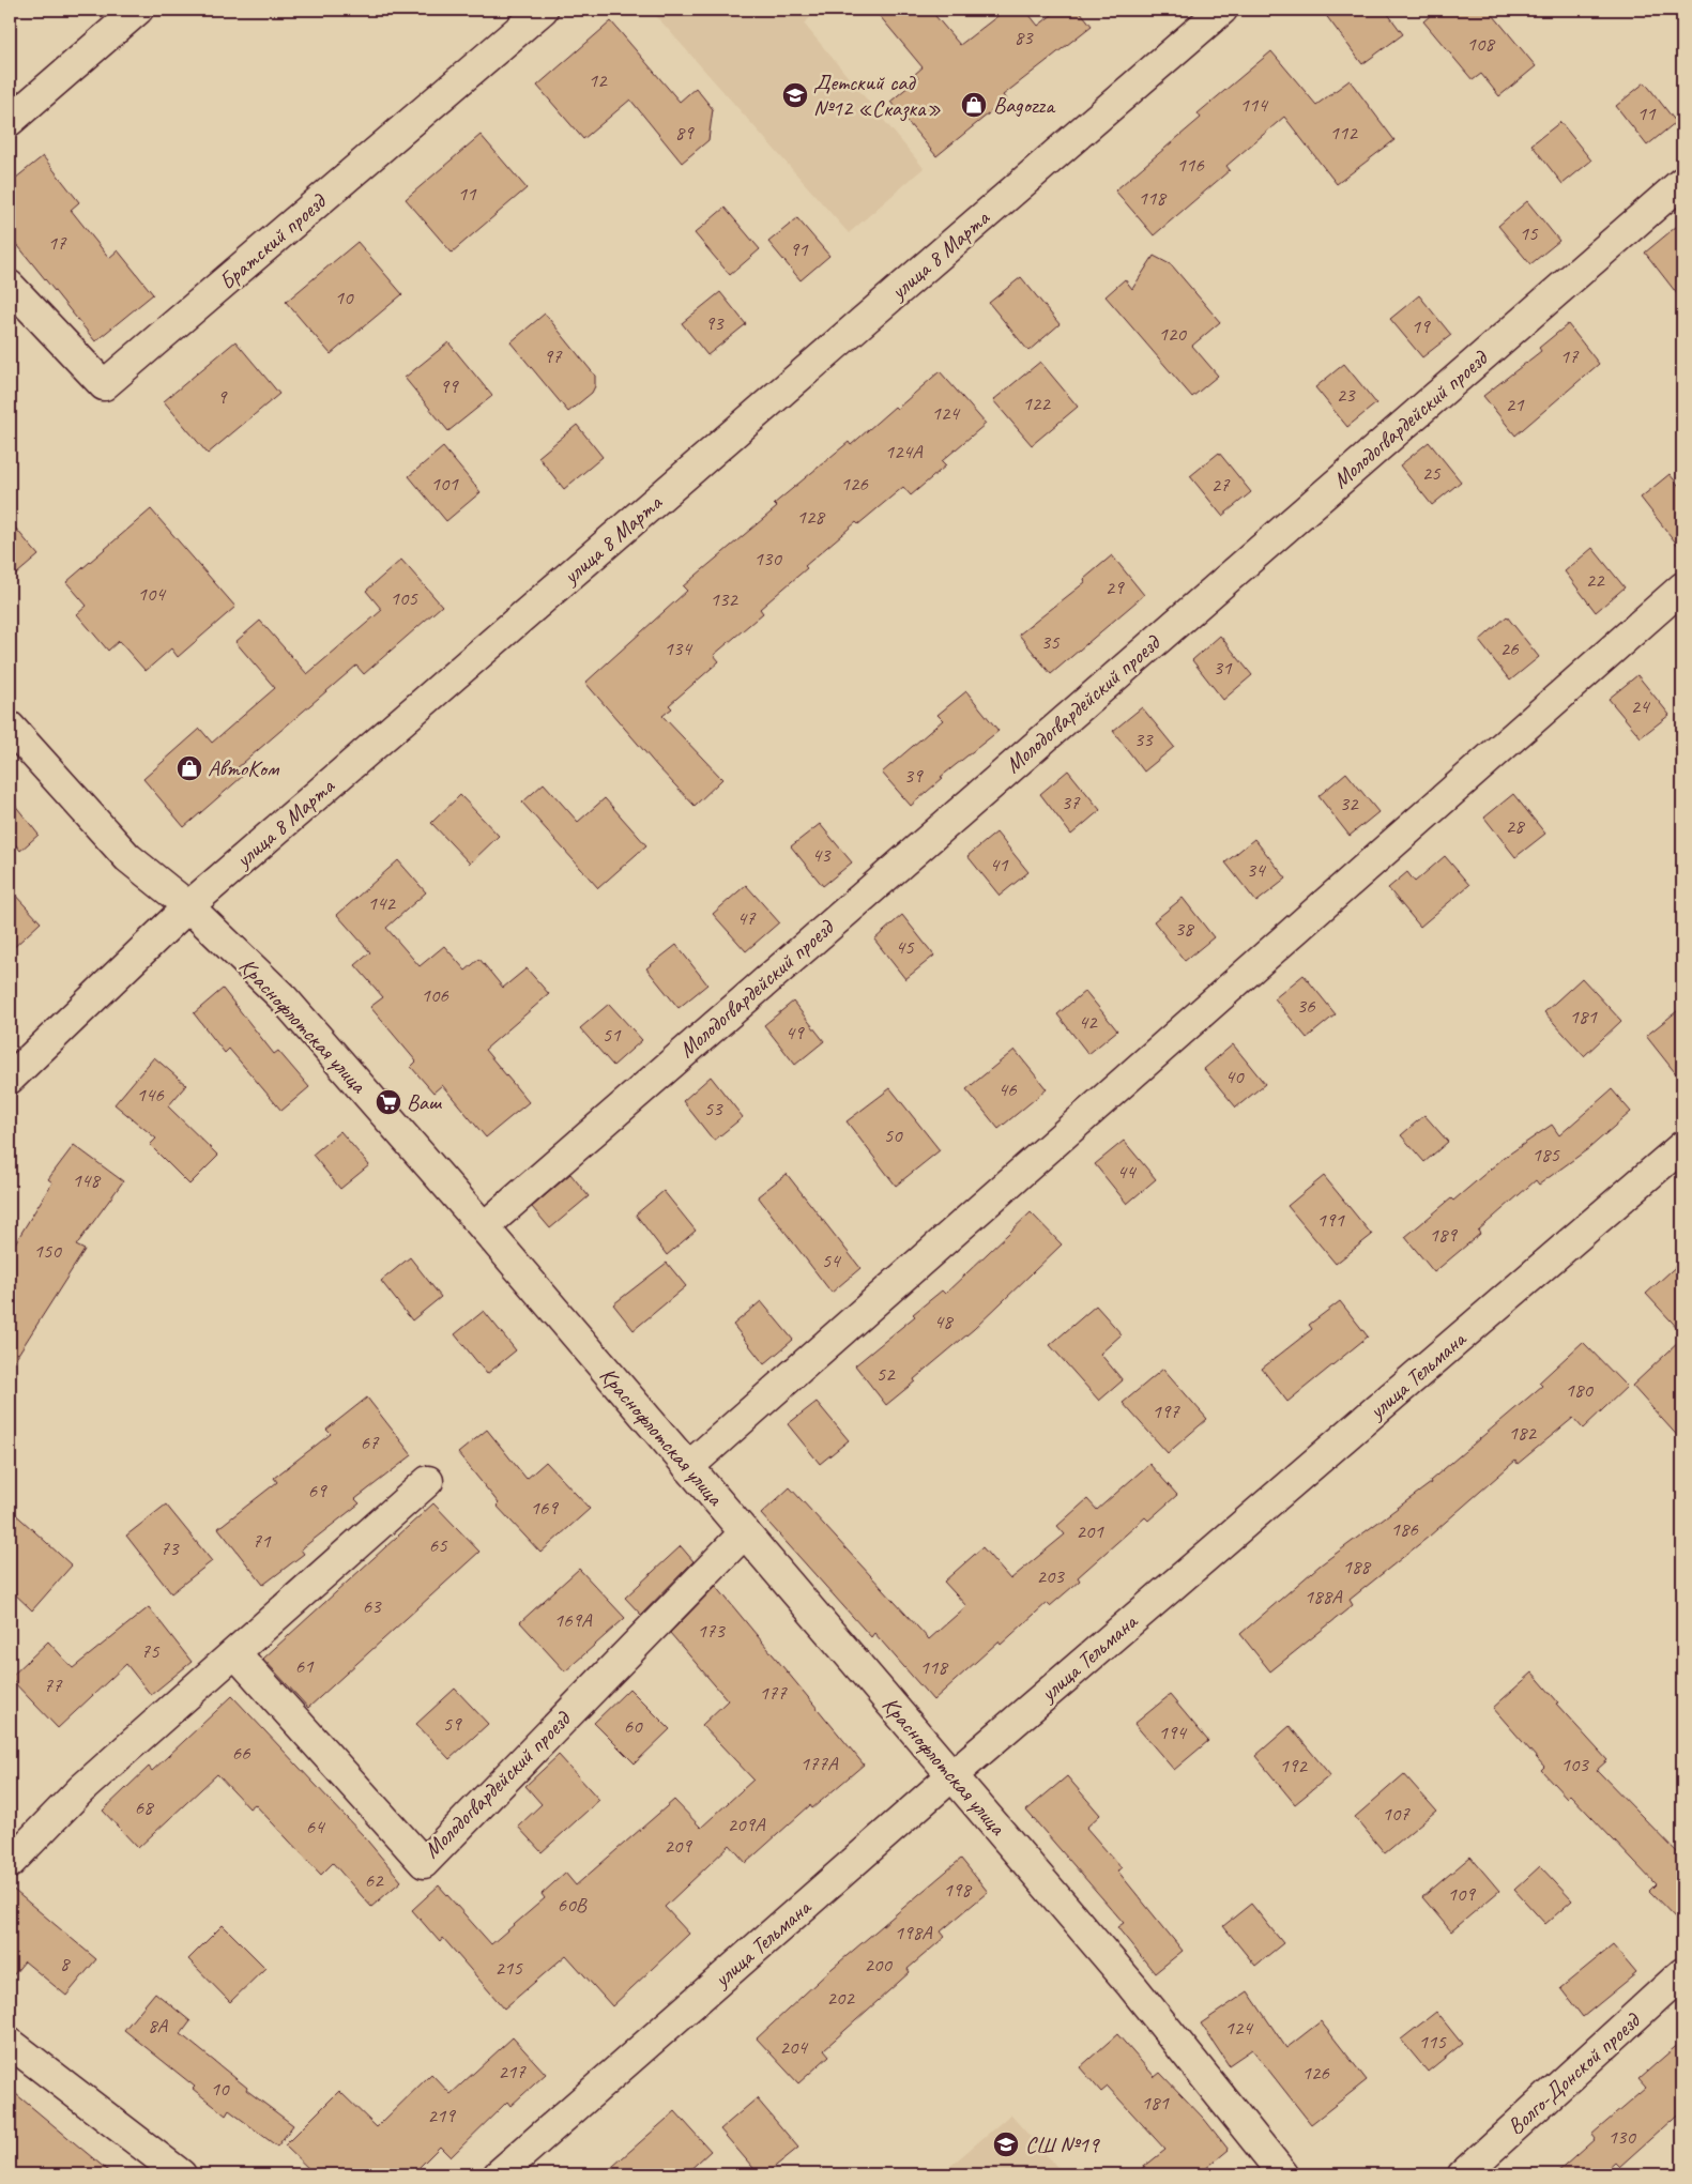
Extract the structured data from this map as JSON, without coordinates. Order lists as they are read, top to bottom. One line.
{"streets":{"street":["Братский проезд","улица 8 Марта","Молодогвардейский проезд","Краснофлотская улица","улица Тельмана","Волго-Донской проезд"]},"crossings":[["улица 8 Марта","Краснофлотская улица"],["Молодогвардейский проезд","Краснофлотская улица"],["Краснофлотская улица","улица Тельмана"]],"places":{"school or university":["Детский сад №12 «Сказка»","СШ №19"],"shop":["Bagozza","АвтоКом"],"supermarket":["Ваш"]},"house_numbers":["83","108","12","114","11","89","112","116","11","118","15","17","91","10","93","19","120","97","17","99","23","9","122","21","124","124А","25","101","126","27","128","130","22","29","104","105","132","35","134","26","31","24","33","39","37","32","28","43","41","34","142","47","38","45","106","36","181","42","49","51","40","46","146","53","50","185","44","148","191","189","150","54","48","52","180","197","182","67","69","169","186","201","71","65","73","188","203","188А","63","169А","173","75","61","118","77","177","59","60","194","66","177А","103","192","68","107","209А","64","209","62","198","109","60В","198А","8","200","215","202","8А","124","115","204","217","126","10","181","219","130"]}
